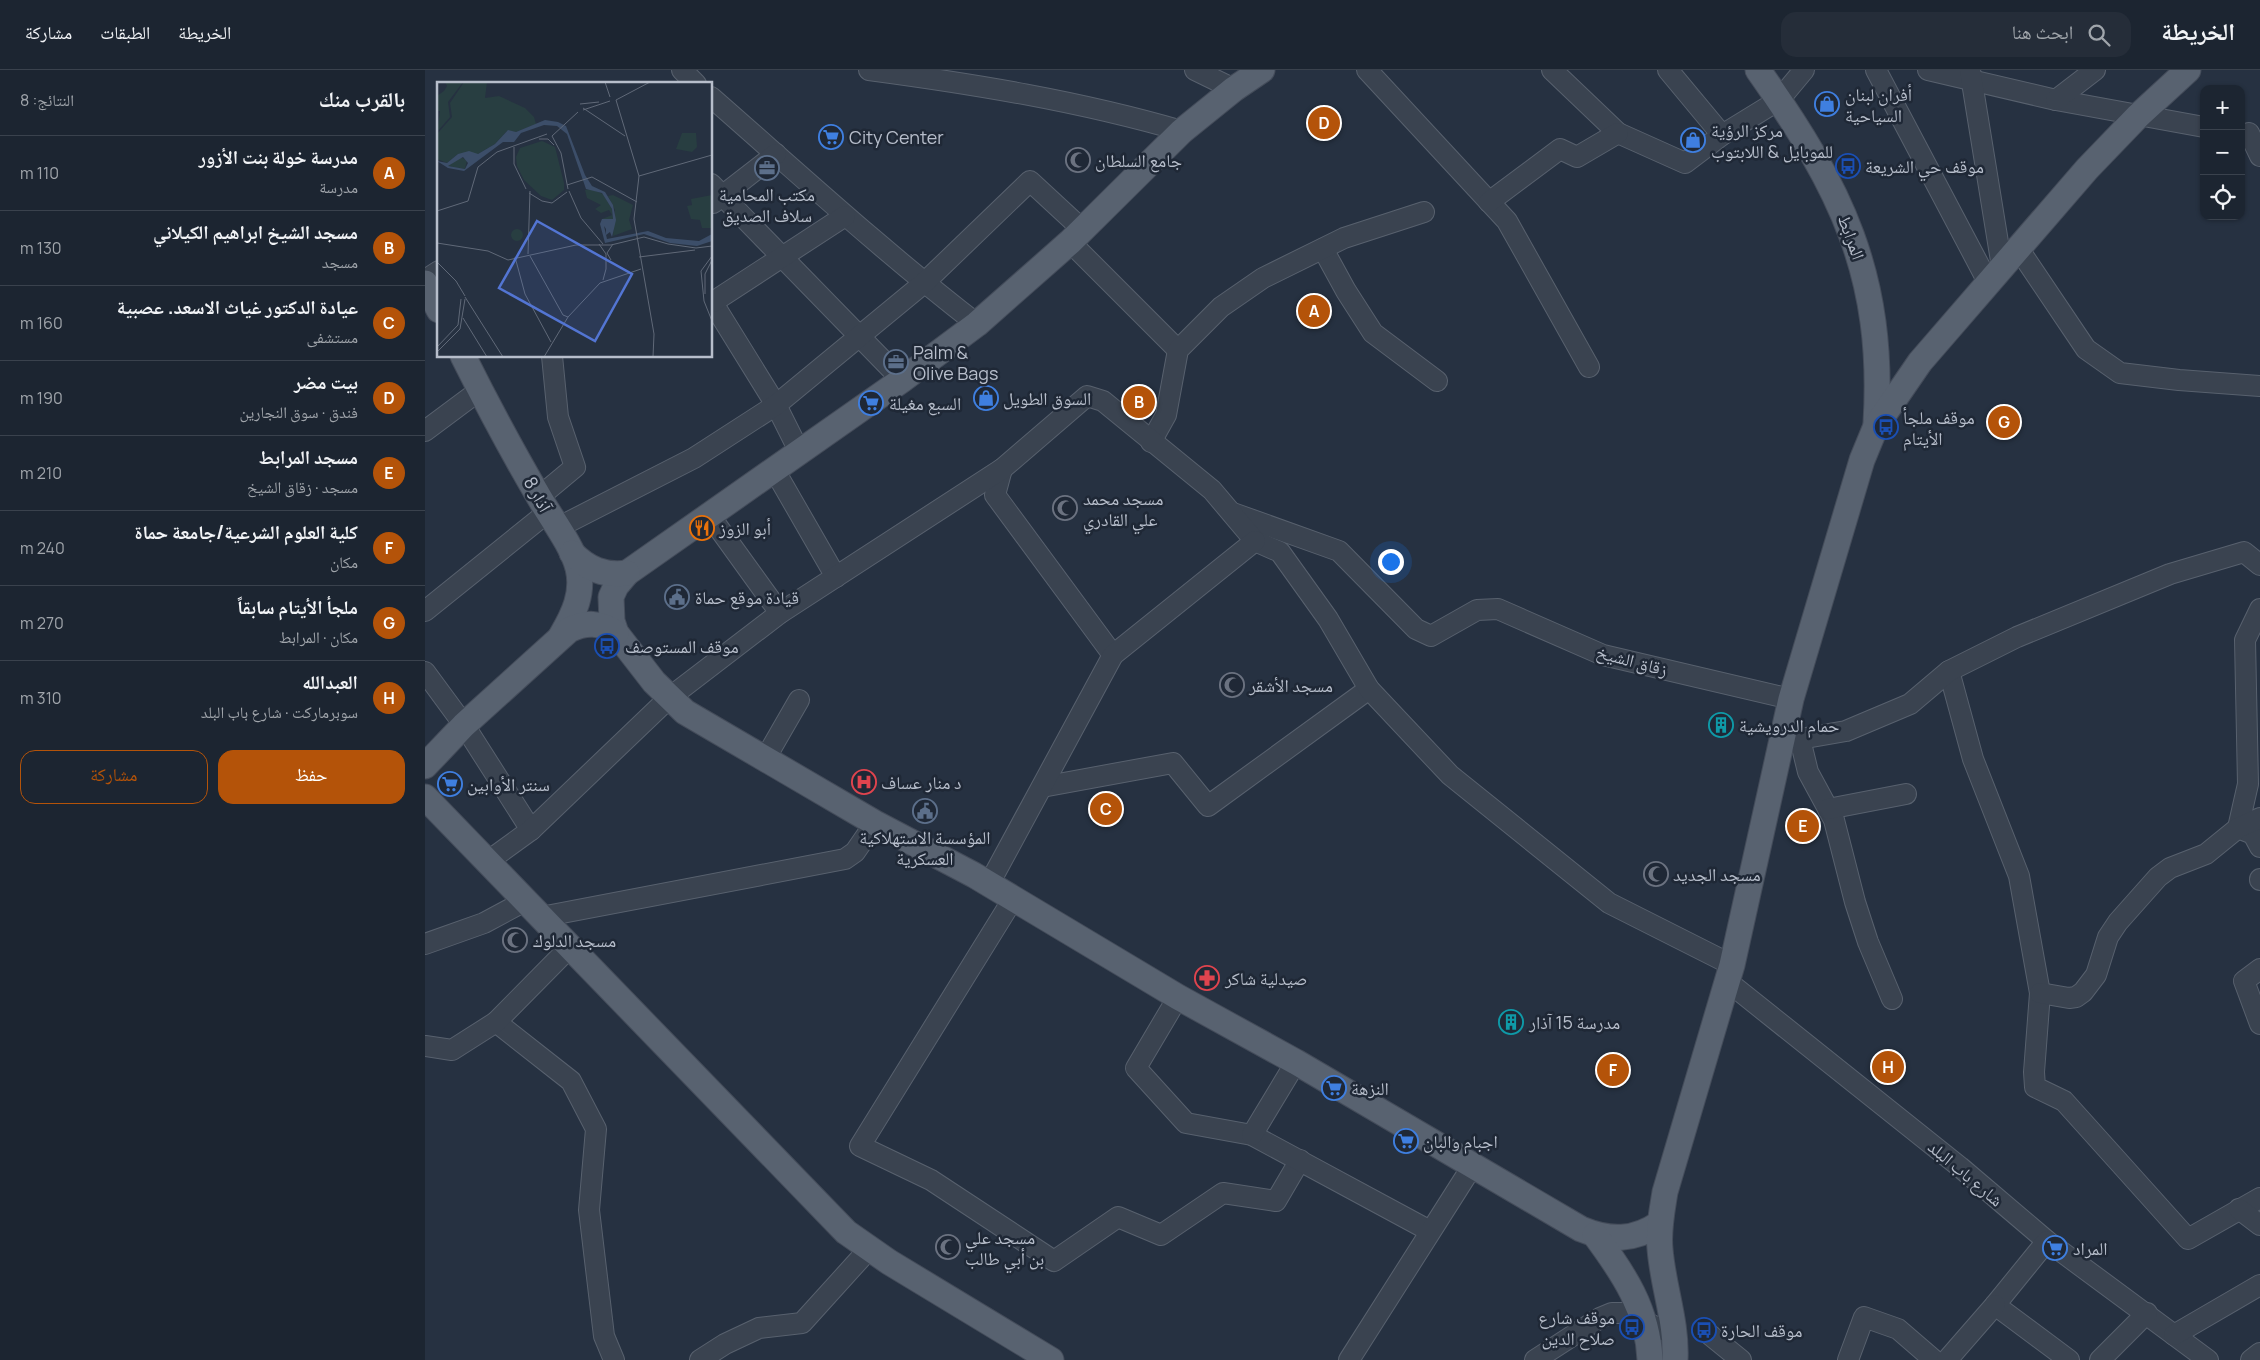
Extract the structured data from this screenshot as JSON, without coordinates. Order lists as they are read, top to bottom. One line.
{"streets":{"main road":["المرابط","8 آذار"],"street":["زقاق الشيخ","شارع باب البلد"]},"places":{"shop":["أفران لبنان السياحية","مركز الرؤية للموبايل & اللابتوب","السوق الطويل"],"supermarket":["City Center","السبع مغيلة","سنتر الأوابين","النزهة","اجبام والبان","المراد"],"mosque":["جامع السلطان","مسجد محمد علي القادري","مسجد الأشقر","مسجد الجديد","مسجد الدلوك","مسجد علي بن أبي طالب"],"bus stop":["موقف حي الشريعة","موقف ملجأ الأيتام","موقف المستوصف","موقف شارع صلاح الدين","موقف الحارة"],"office":["مكتب المحامية سلاف الصديق","Palm & Olive Bags"],"restaurant":["أبو الزوز"],"public building":["قيادة موقع حماة","المؤسسة الاستهلاكية العسكرية"],"building":["حمام الدرويشية","مدرسة 15 آذار"],"hospital":["د منار عساف"],"pharmacy":["صيدلية شاكر"]},"page":{"header":"الخريطة","search":"ابحث هنا","nav":["الخريطة","الطبقات","مشاركة"],"heading":["بالقرب منك","النتائج: 8"],"map_buttons":["+","−"],"pins":["D","A","B","G","C","E","H","F"],"list":[{"mark":"A","name":"مدرسة خولة بنت الأزور","note":"مدرسة","value":"110 m"},{"mark":"B","name":"مسجد الشيخ ابراهيم الكيلاني","note":"مسجد","value":"130 m"},{"mark":"C","name":"عيادة الدكتور غياث الاسعد. عصبية","note":"مستشفى","value":"160 m"},{"mark":"D","name":"بيت مضر","note":"فندق · سوق النجارين","value":"190 m"},{"mark":"E","name":"مسجد المرابط","note":"مسجد · زقاق الشيخ","value":"210 m"},{"mark":"F","name":"كلية العلوم الشرعية/جامعة حماة","note":"مكان","value":"240 m"},{"mark":"G","name":"ملجأ الأيتام سابقاً","note":"مكان · المرابط","value":"270 m"},{"mark":"H","name":"العبدالله","note":"سوبرماركت · شارع باب البلد","value":"310 m"}],"buttons":["حفظ","مشاركة"]}}
